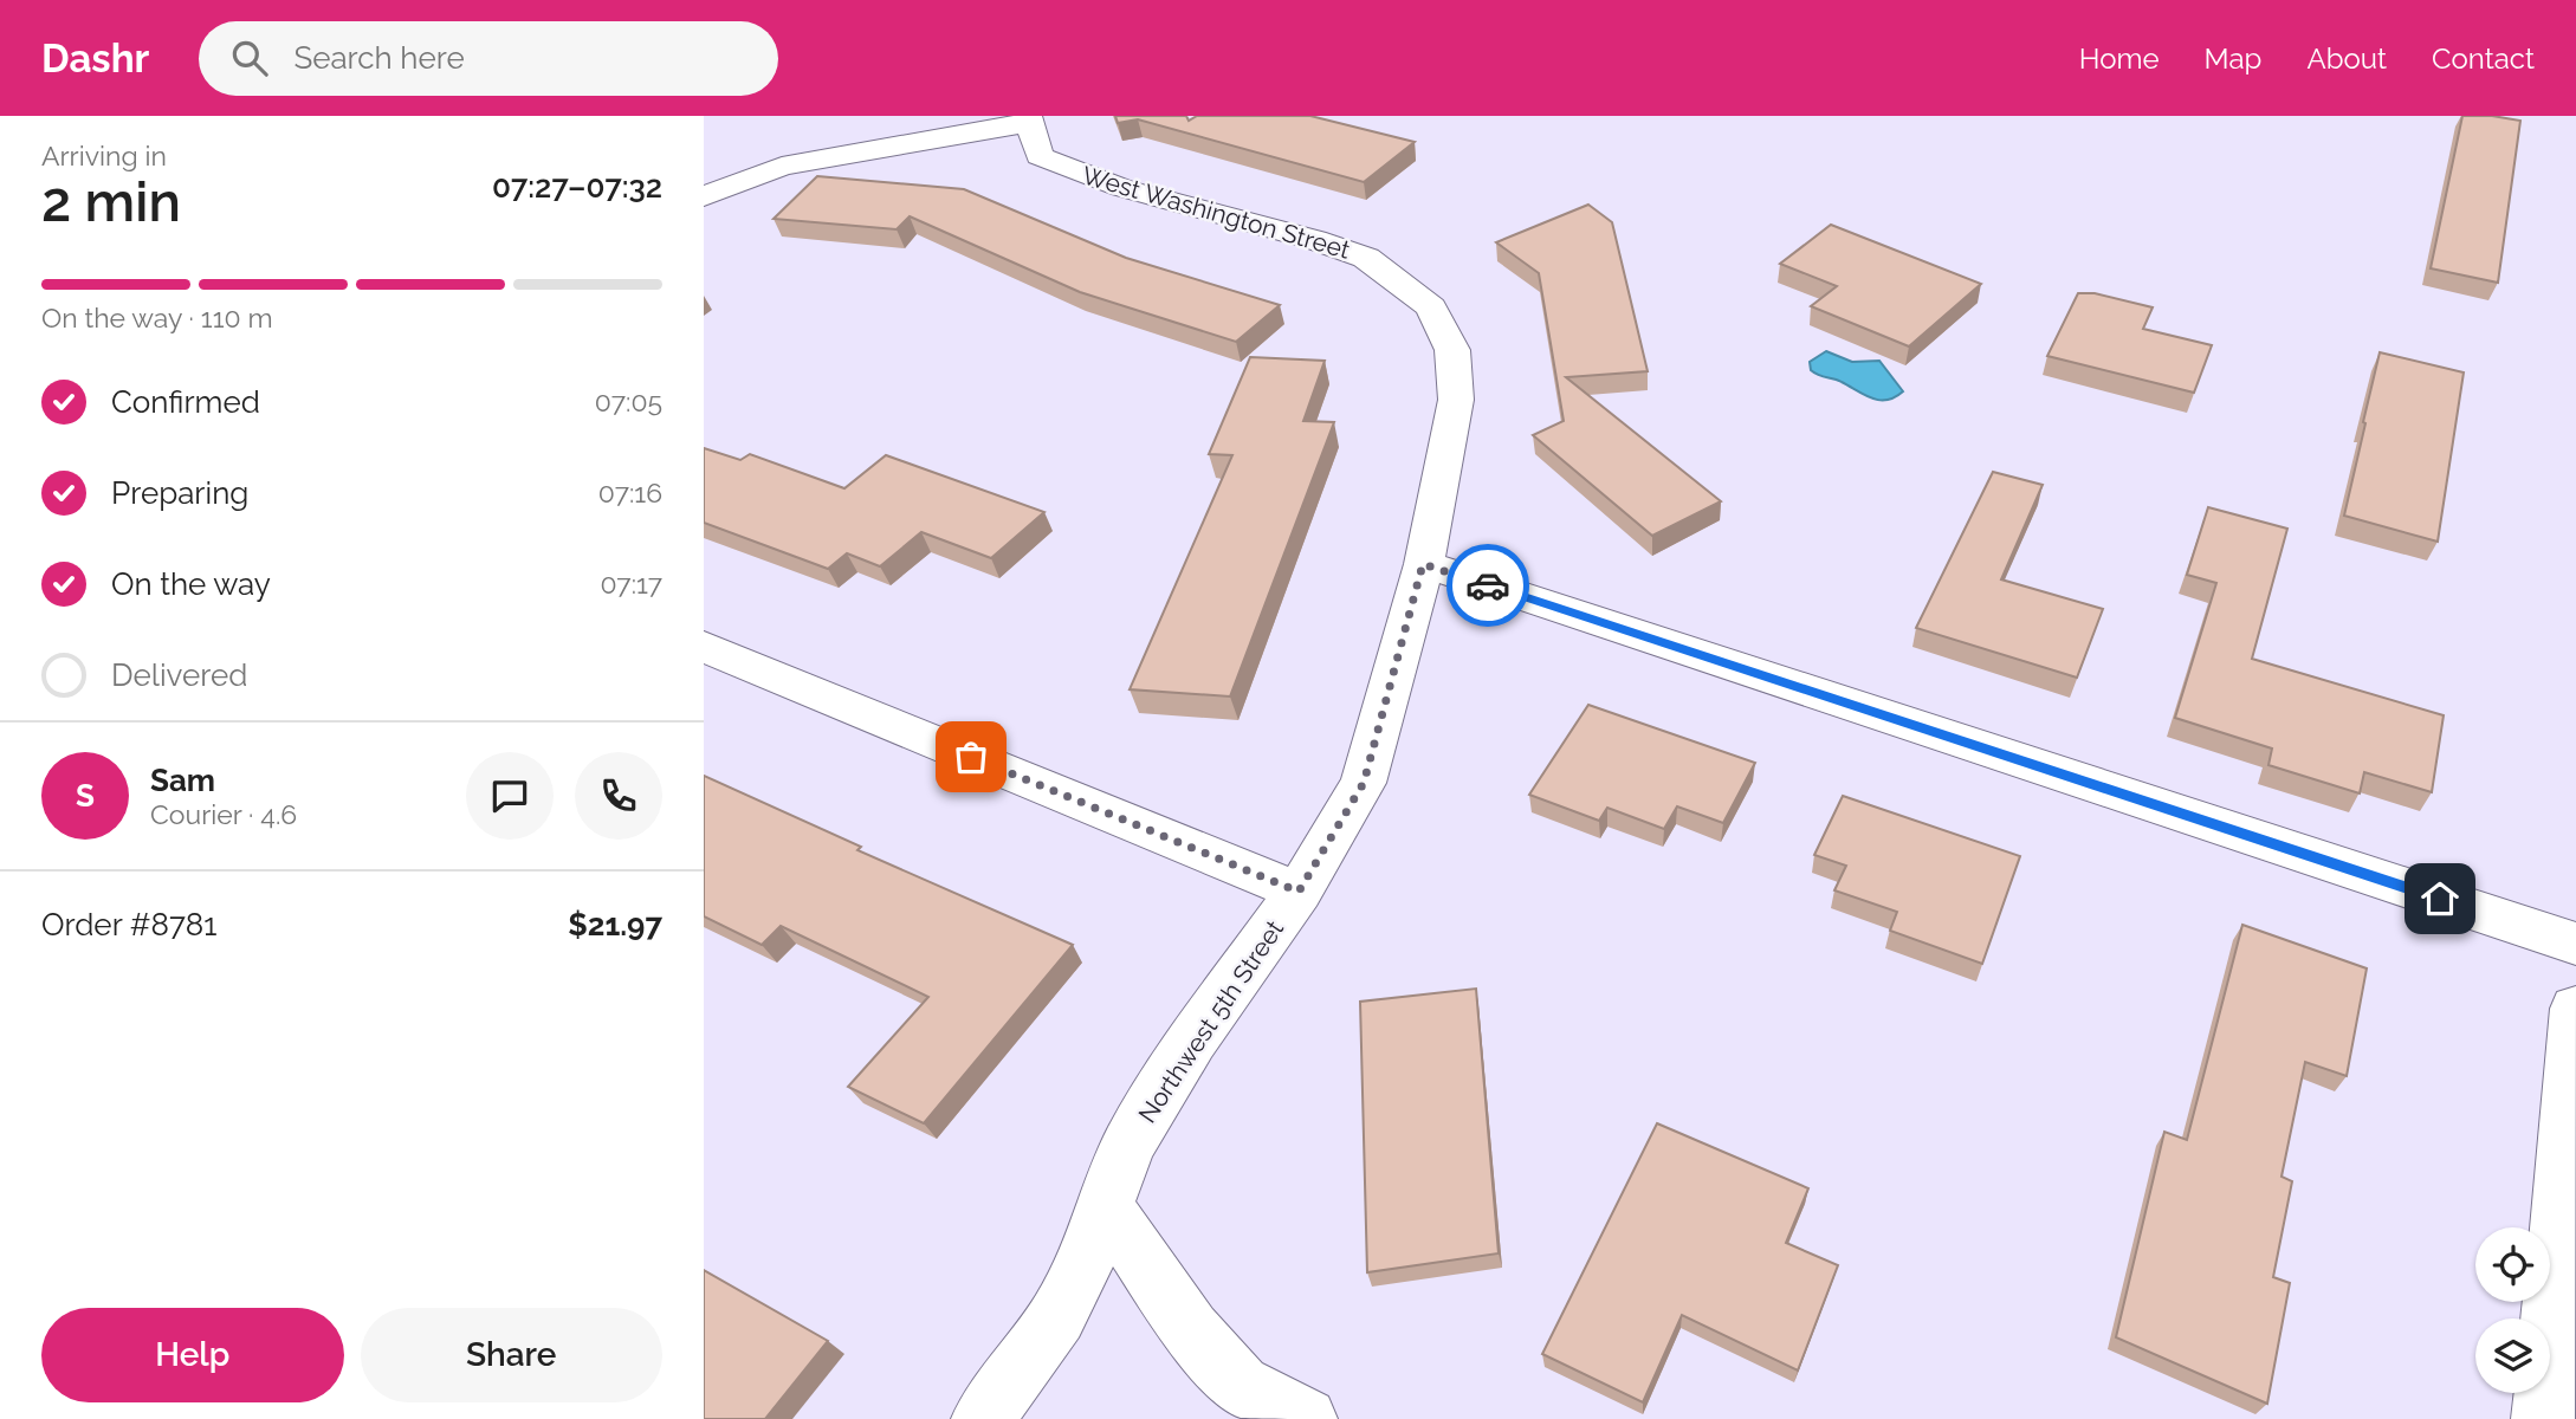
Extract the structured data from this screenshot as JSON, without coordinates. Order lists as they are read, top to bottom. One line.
{"streets":{"street":["West Washington Street","Northwest 5th Street"]},"crossings":[["West Washington Street","Northwest 5th Street"]],"page":{"header":"Dashr","search":"Search here","nav":["Home","Map","About","Contact"],"heading":["2 min","Arriving in","07:27–07:32"],"panel":["Sam","Courier · 4.6","Order #8781","$21.97"],"bar":"On the way · 110 m","list":[["Confirmed","07:05"],["Preparing","07:16"],["On the way","07:17"],"Delivered"],"round":"S","buttons":["Help","Share"]}}
